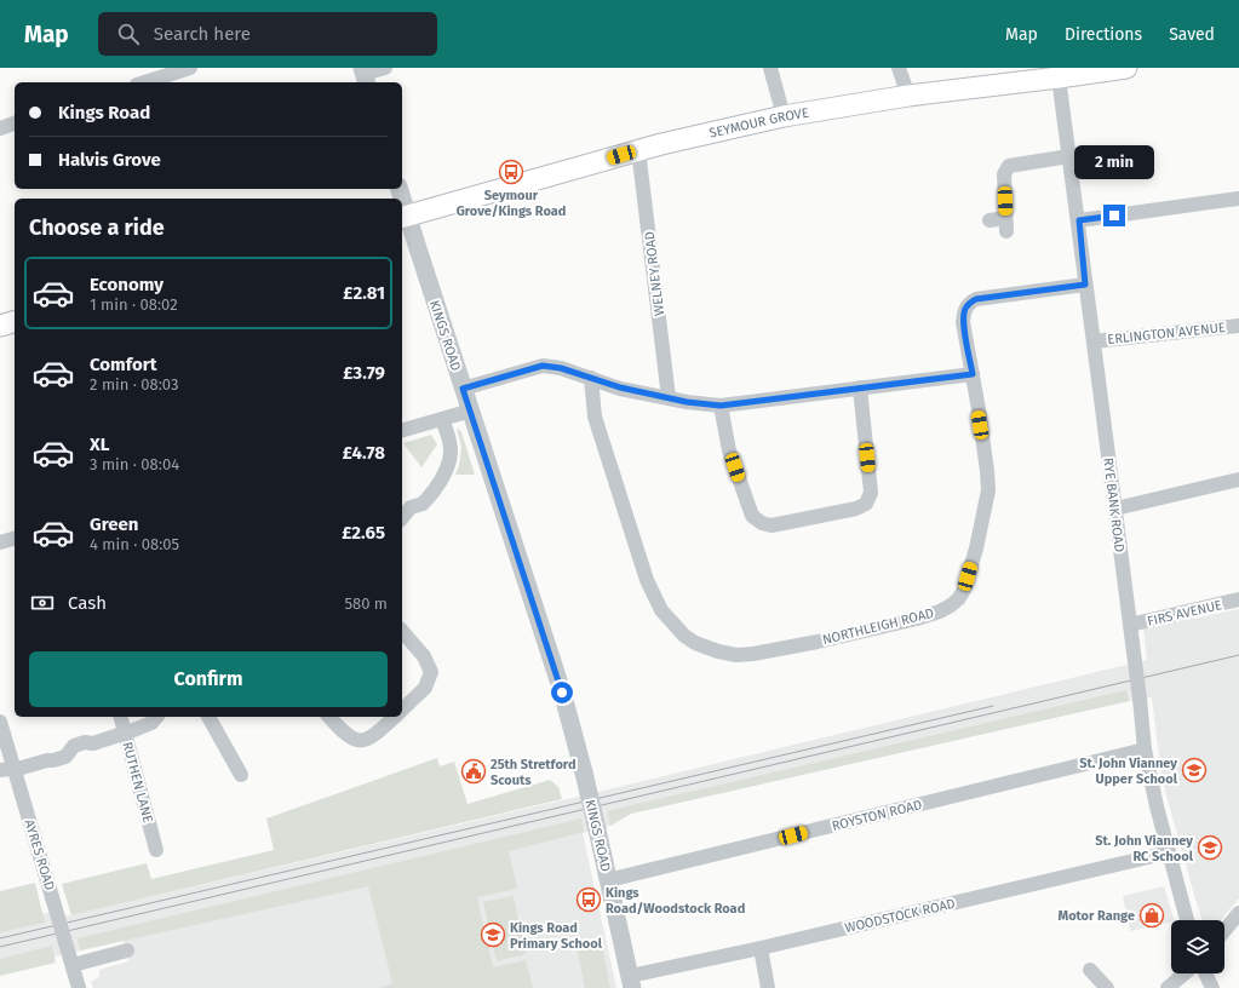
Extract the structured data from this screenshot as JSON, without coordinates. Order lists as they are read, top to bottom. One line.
{"streets":{"main road":["SEYMOUR GROVE"],"street":["WELNEY ROAD","ERLINGTON AVENUE","KINGS ROAD","RYE BANK ROAD","FIRS AVENUE","NORTHLEIGH ROAD","RUTHEN LANE","ROYSTON ROAD","AYRES ROAD","WOODSTOCK ROAD"]},"crossings":[["SEYMOUR GROVE","WELNEY ROAD"],["SEYMOUR GROVE","KINGS ROAD"],["SEYMOUR GROVE","RYE BANK ROAD"],["ERLINGTON AVENUE","RYE BANK ROAD"],["KINGS ROAD","ROYSTON ROAD"],["KINGS ROAD","WOODSTOCK ROAD"],["RYE BANK ROAD","FIRS AVENUE"],["RYE BANK ROAD","NORTHLEIGH ROAD"],["RYE BANK ROAD","ROYSTON ROAD"],["RYE BANK ROAD","WOODSTOCK ROAD"]],"places":{"bus stop":["Seymour Grove/Kings Road","Kings Road/Woodstock Road"],"school or university":["St. John Vianney Upper School","St. John Vianney RC School","Kings Road Primary School"],"public building":["25th Stretford Scouts"],"shop":["Motor Range"]},"page":{"header":"Map","search":"Search here","nav":["Map","Directions","Saved"],"banner":["Kings Road","Halvis Grove"],"bubble":"2 min","heading":"Choose a ride","list":[{"name":"Economy","note":"1 min · 08:02","value":"£2.81"},{"name":"Comfort","note":"2 min · 08:03","value":"£3.79"},{"name":"XL","note":"3 min · 08:04","value":"£4.78"},{"name":"Green","note":"4 min · 08:05","value":"£2.65"}],"pay":["Cash","580 m"],"buttons":"Confirm"}}
